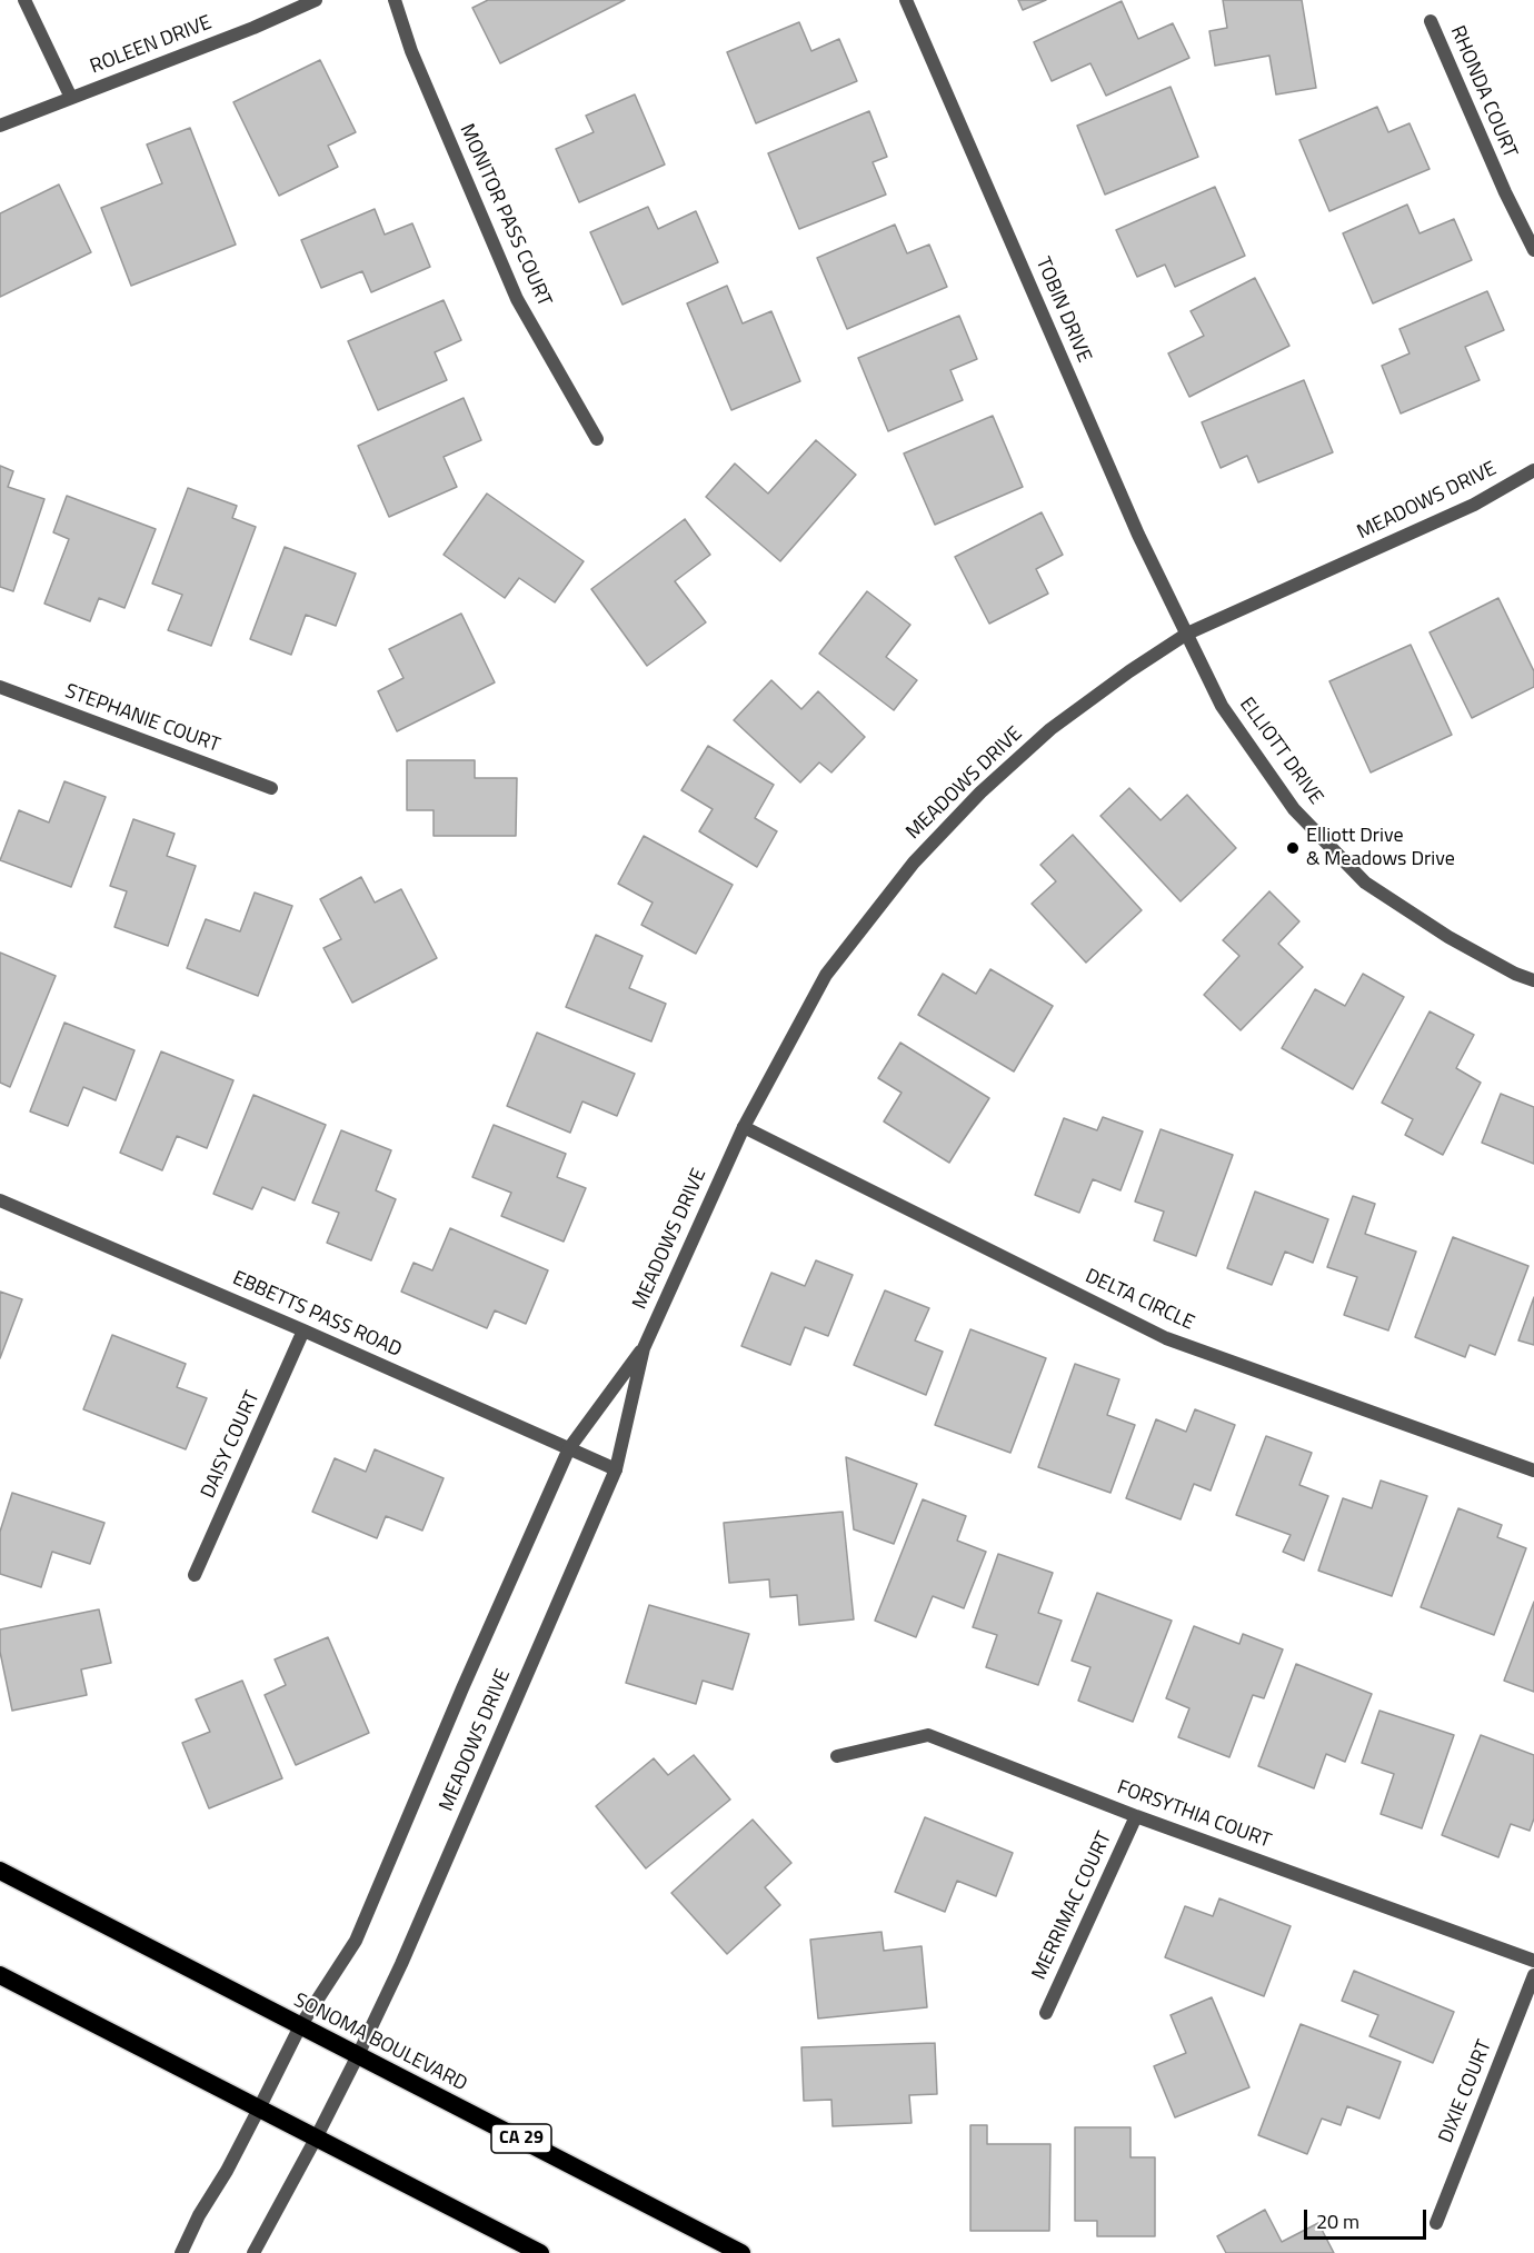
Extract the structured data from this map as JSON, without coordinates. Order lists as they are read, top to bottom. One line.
{"streets":{"highway":["SONOMA BOULEVARD","CA 29"],"street":["ROLEEN DRIVE","RHONDA COURT","MONITOR PASS COURT","TOBIN DRIVE","MEADOWS DRIVE","STEPHANIE COURT","ELLIOTT DRIVE","DELTA CIRCLE","EBBETTS PASS ROAD","DAISY COURT","FORSYTHIA COURT","MERRIMAC COURT","DIXIE COURT"]},"crossings":[["TOBIN DRIVE","MEADOWS DRIVE"],["TOBIN DRIVE","ELLIOTT DRIVE"],["MEADOWS DRIVE","ELLIOTT DRIVE"],["MEADOWS DRIVE","DELTA CIRCLE"],["MEADOWS DRIVE","EBBETTS PASS ROAD"],["MEADOWS DRIVE","SONOMA BOULEVARD"],["EBBETTS PASS ROAD","DAISY COURT"],["FORSYTHIA COURT","MERRIMAC COURT"]],"places":["Elliott Drive & Meadows Drive"],"scale_bar":"20 m"}
